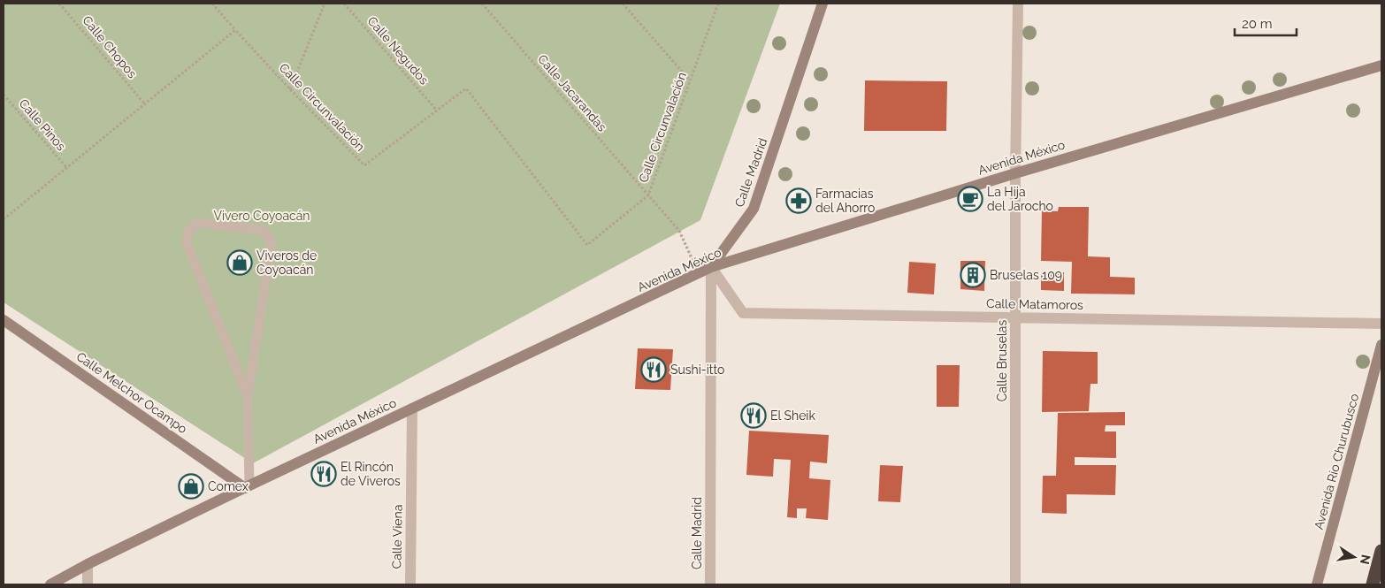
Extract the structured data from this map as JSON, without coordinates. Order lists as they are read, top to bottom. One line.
{"streets":{"street":["Avenida México","Calle Madrid","Calle Matamoros","Calle Bruselas","Calle Melchor Ocampo","Avenida Río Churubusco","Calle Viena"],"path":["Calle Chopos","Calle Negudos","Calle Jacarandas","Calle Circunvalación","Calle Pinos"]},"crossings":[["Calle Negudos","Calle Circunvalación"],["Calle Jacarandas","Calle Circunvalación"],["Calle Jacarandas","Avenida México"],["Avenida México","Calle Madrid"],["Avenida México","Calle Matamoros"],["Avenida México","Calle Bruselas"],["Avenida México","Calle Melchor Ocampo"],["Avenida México","Calle Viena"],["Calle Madrid","Calle Matamoros"],["Calle Matamoros","Calle Bruselas"]],"parks":["Vivero Coyoacán"],"places":{"cafe":["La Hija del Jarocho"],"pharmacy":["Farmacias del Ahorro"],"shop":["Viveros de Coyoacán","Comex"],"building":["Bruselas 109"],"restaurant":["Sushi-itto","El Sheik","El Rincón de Viveros"]},"scale_bar":"20 m","north":"right"}
